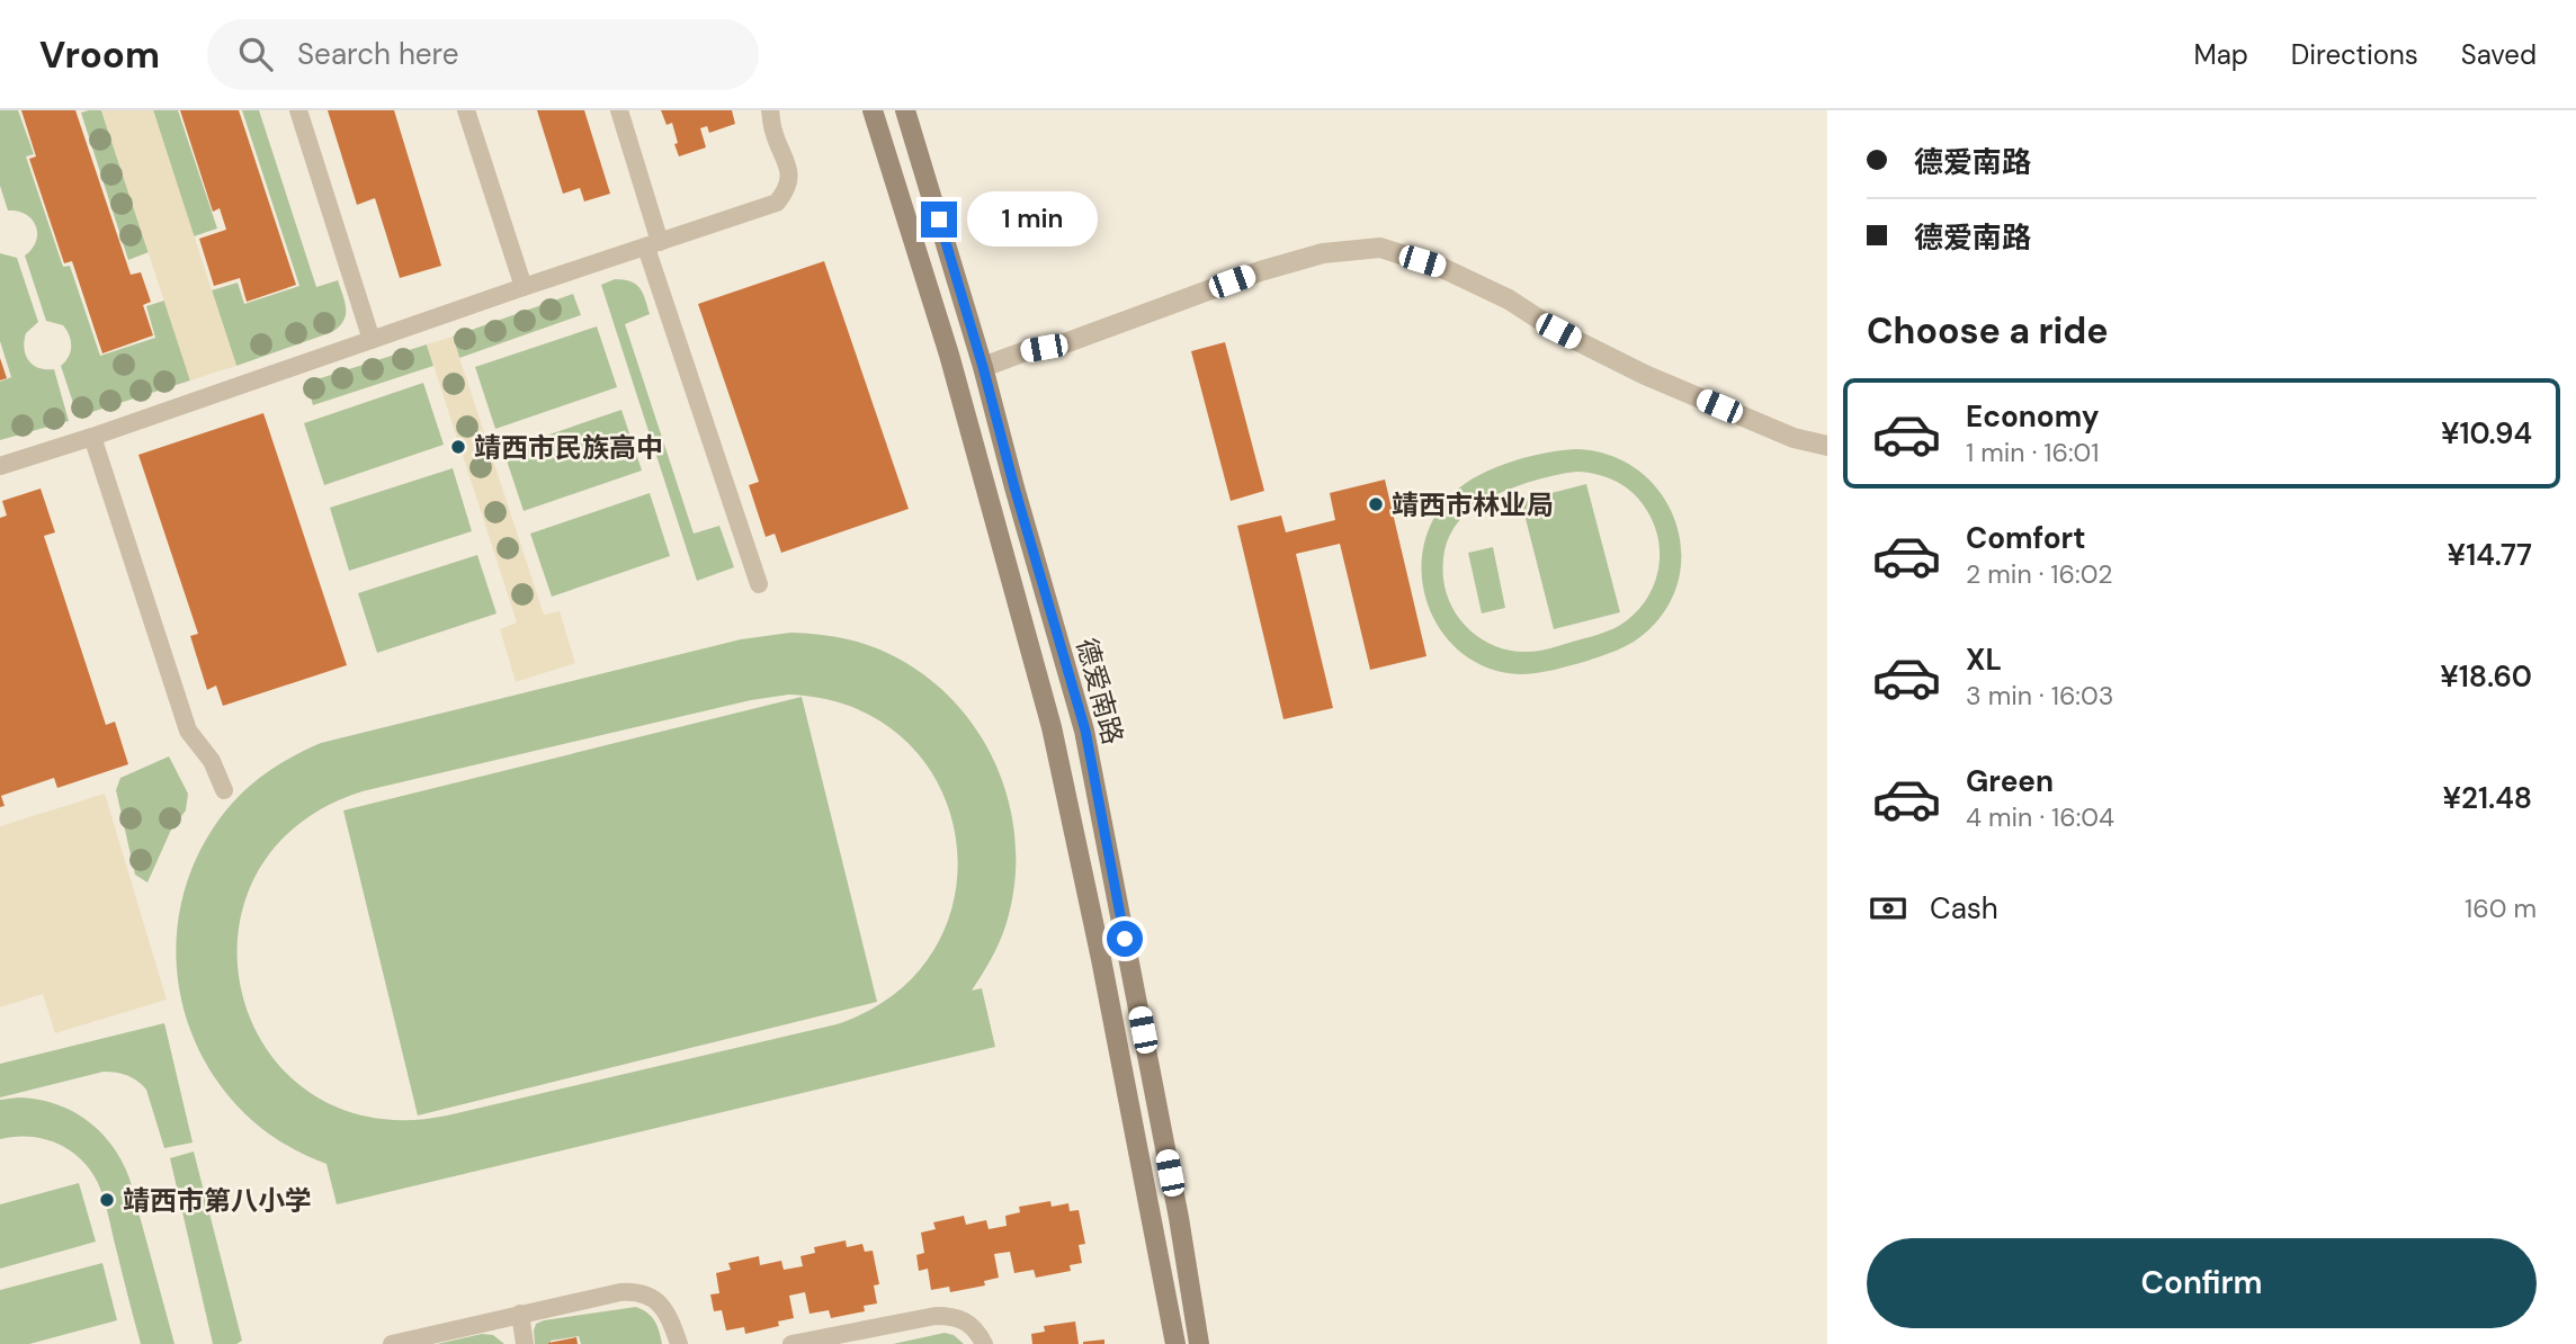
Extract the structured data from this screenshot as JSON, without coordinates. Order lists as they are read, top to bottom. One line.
{"streets":{"main road":["德爱南路"]},"places":["靖西市民族高中","靖西市林业局","靖西市第八小学"],"page":{"header":"Vroom","search":"Search here","nav":["Map","Directions","Saved"],"banner":["德爱南路","德爱南路"],"bubble":"1 min","heading":"Choose a ride","list":[{"name":"Economy","note":"1 min · 16:01","value":"¥10.94"},{"name":"Comfort","note":"2 min · 16:02","value":"¥14.77"},{"name":"XL","note":"3 min · 16:03","value":"¥18.60"},{"name":"Green","note":"4 min · 16:04","value":"¥21.48"}],"pay":["Cash","160 m"],"buttons":"Confirm"}}
